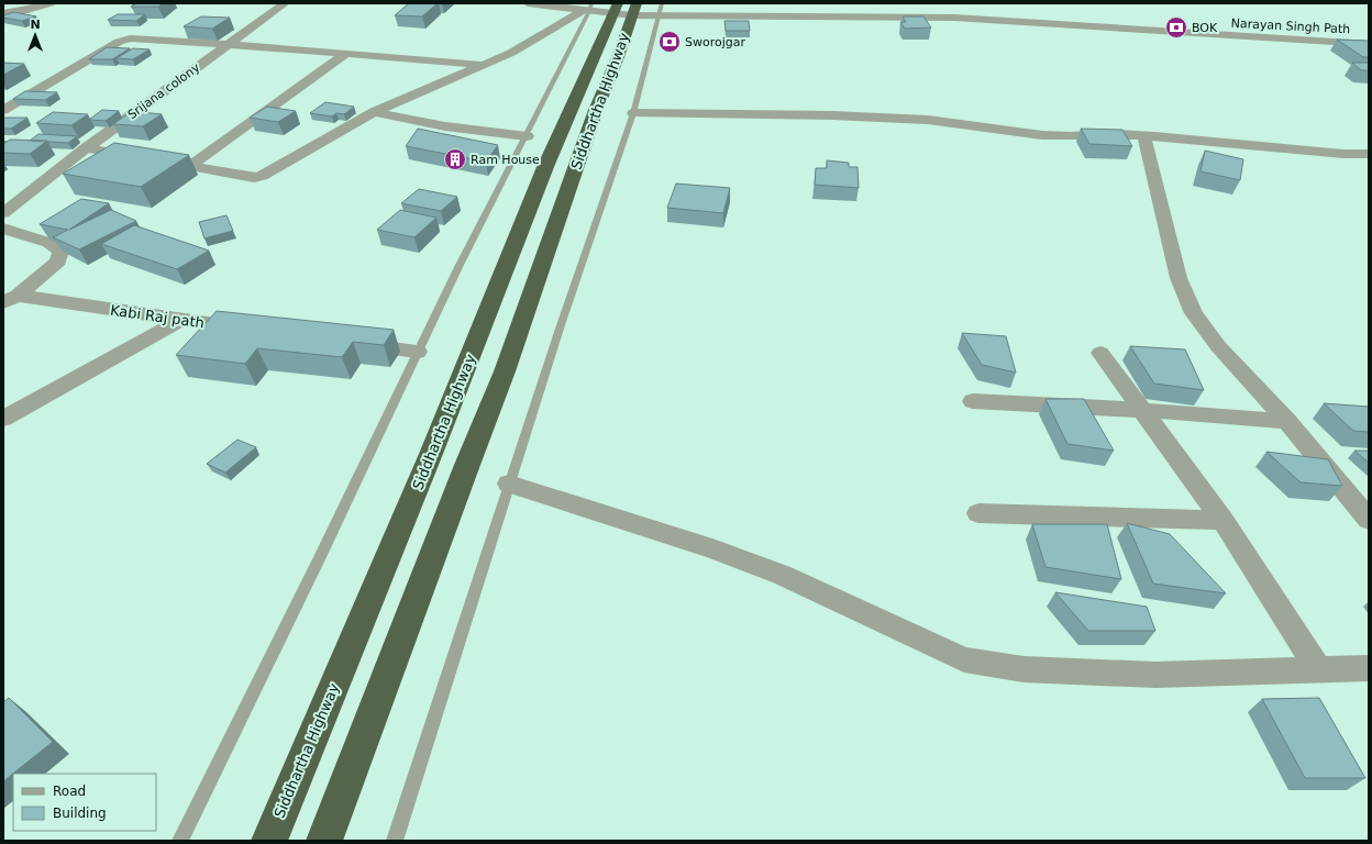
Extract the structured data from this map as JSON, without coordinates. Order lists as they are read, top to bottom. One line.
{"streets":{"highway":["Siddhartha Highway"],"street":["Narayan Singh Path","Srijana colony","Kabi Raj path"]},"crossings":[["Narayan Singh Path","Siddhartha Highway"]],"places":{"bank":["BOK","Sworojgar"],"building":["Ram House"]},"legend":["Road","Building"],"north":"top"}
